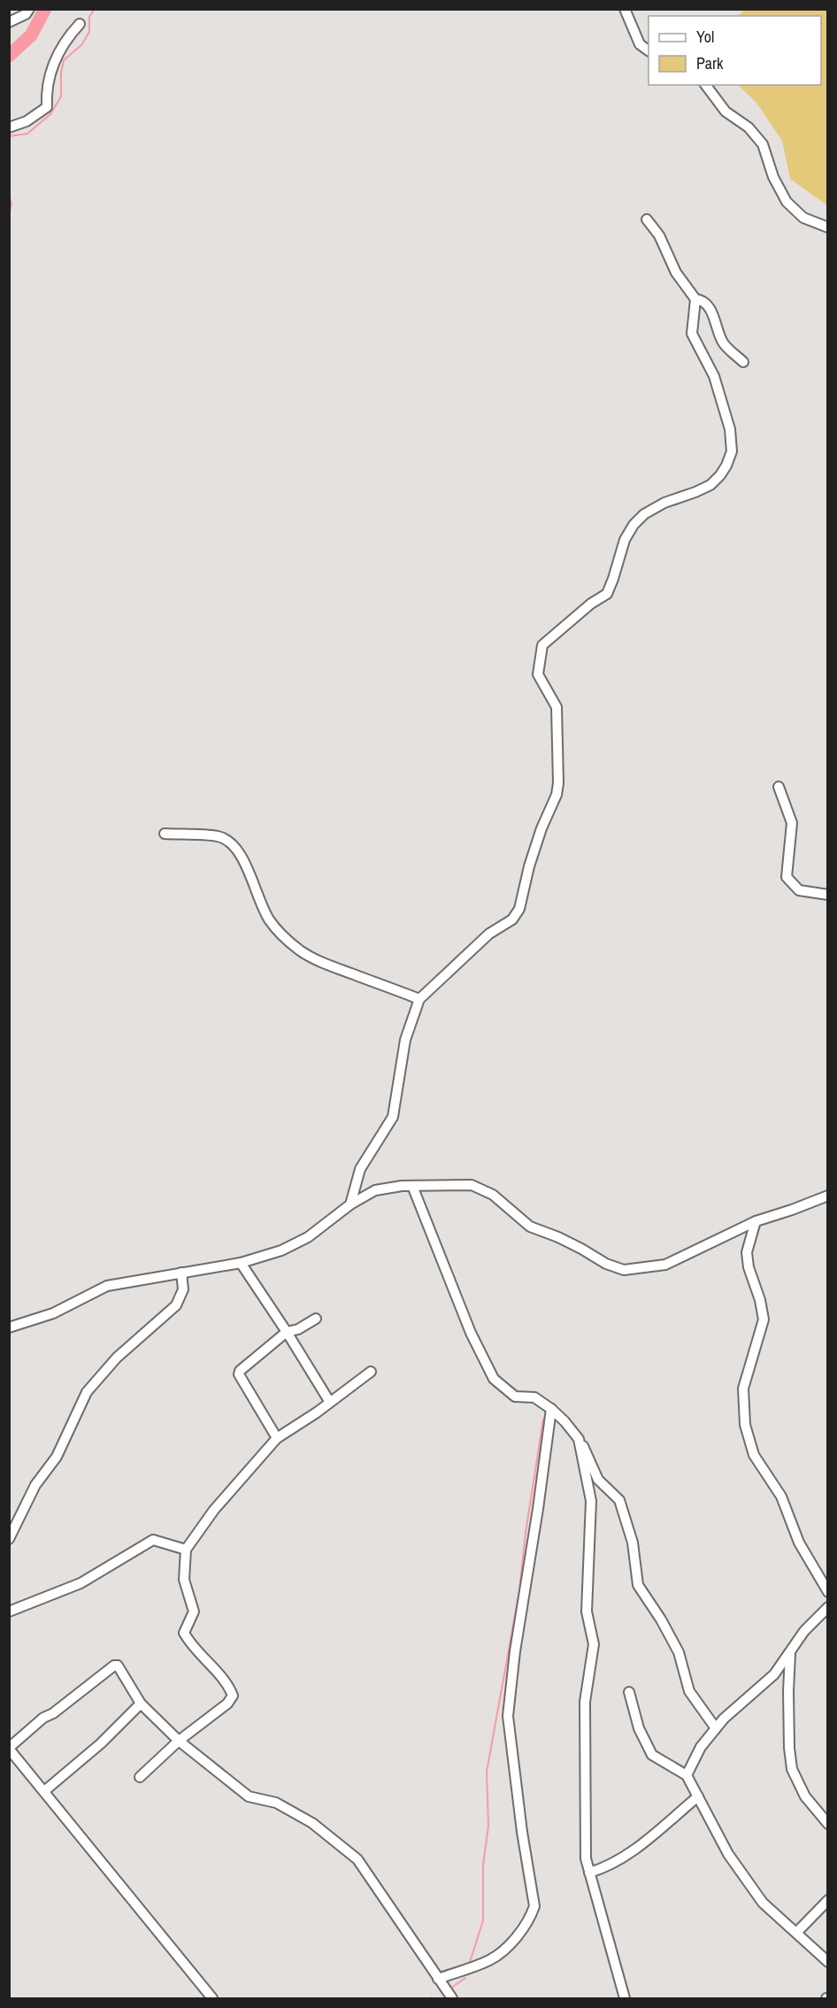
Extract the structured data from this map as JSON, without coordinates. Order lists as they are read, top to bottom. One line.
{"legend":["Yol","Park"]}
